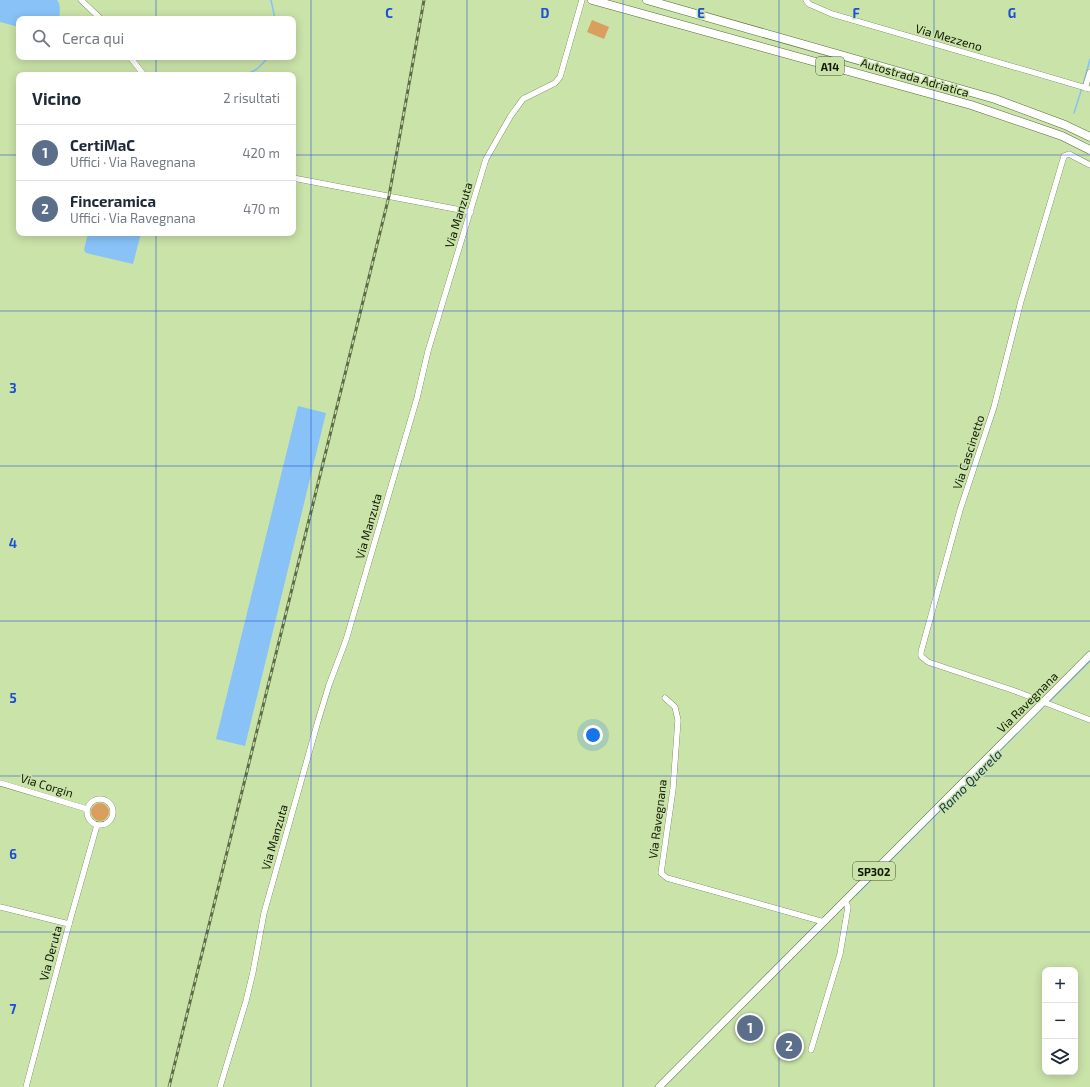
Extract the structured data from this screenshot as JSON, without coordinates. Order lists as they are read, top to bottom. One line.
{"streets":{"highway":["A14","Autostrada Adriatica"],"main road":["Via Ravegnana","SP302"],"street":["Via Mezzeno","Via Manzuta","Via Cascinetto","Via Corgin","Via Deruta"]},"crossings":[["Via Cascinetto","Via Ravegnana"],["Via Corgin","Via Deruta"]],"water":["Ramo Querela"],"page":{"search":"Cerca qui","heading":["Vicino","2 risultati"],"list":[{"mark":"1","name":"CertiMaC","note":"Uffici · Via Ravegnana","value":"420 m"},{"mark":"2","name":"Finceramica","note":"Uffici · Via Ravegnana","value":"470 m"}],"map_buttons":["+","−"],"pins":["1","2"]},"grid":{"columns":["C","D","E","F","G"],"rows":["3","4","5","6","7"]}}
